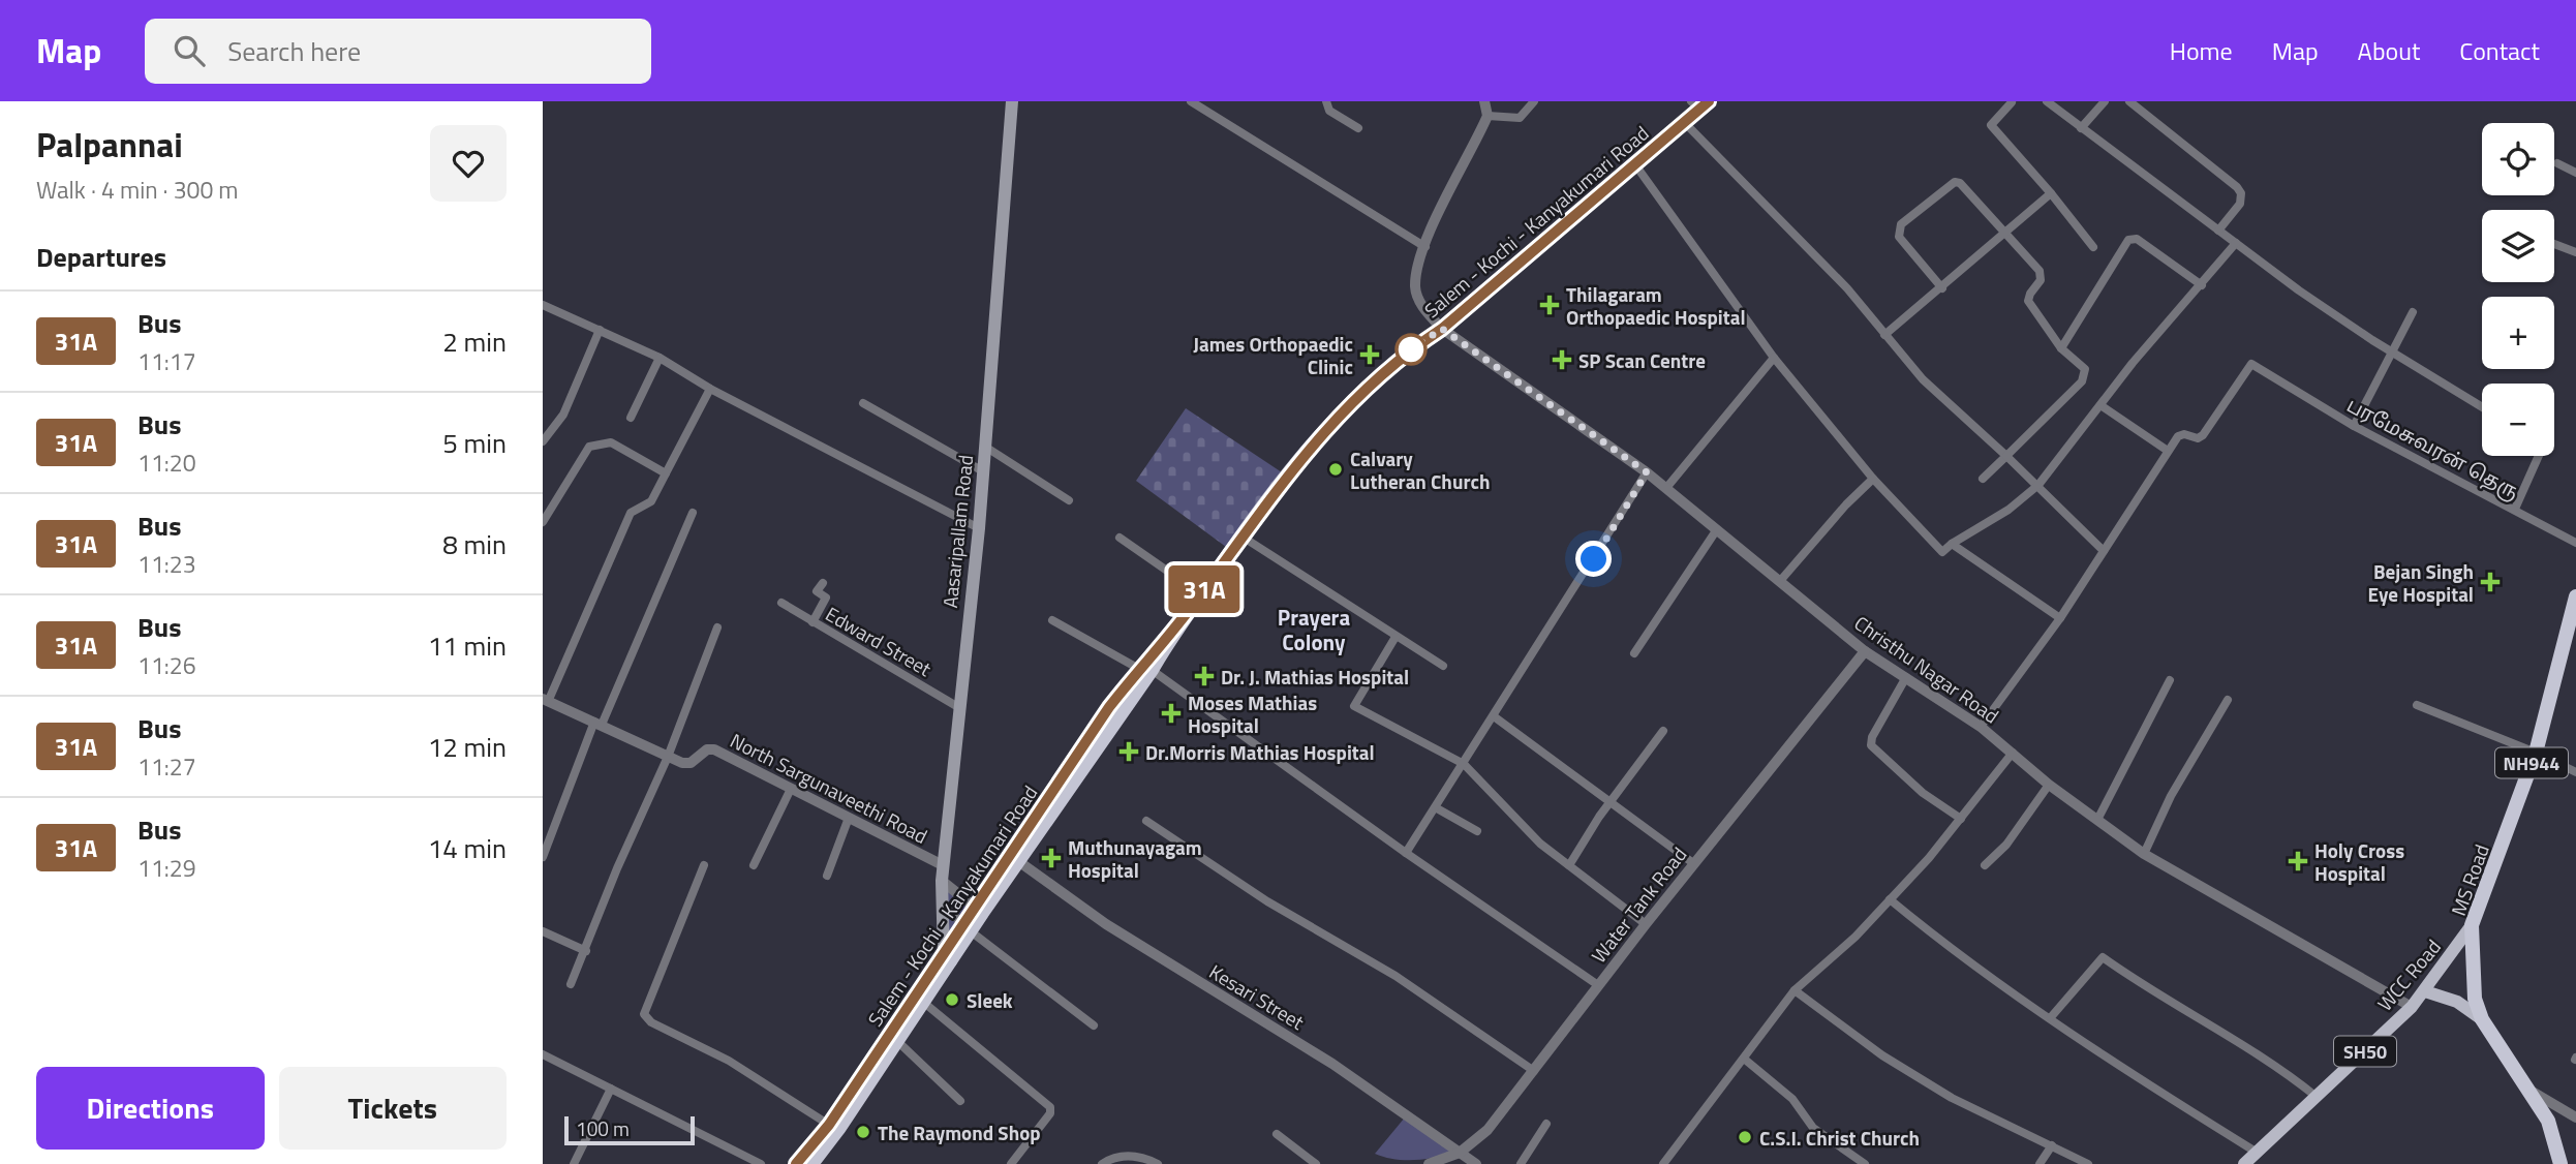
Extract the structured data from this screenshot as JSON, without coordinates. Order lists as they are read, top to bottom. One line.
{"streets":{"highway":["Salem - Kochi - Kanyakumari Road","NH944","MS Road"],"main road":["Aasaripallam Road","WCC Road","SH50"],"street":["பரமேசுவரன் தெரு","Edward Street","Christhu Nagar Road","North Sargunaveethi Road","Water Tank Road","Kesari Street"]},"crossings":[["Salem - Kochi - Kanyakumari Road","Aasaripallam Road"],["Salem - Kochi - Kanyakumari Road","Christhu Nagar Road"],["Salem - Kochi - Kanyakumari Road","Kesari Street"],["Aasaripallam Road","Edward Street"],["Aasaripallam Road","North Sargunaveethi Road"],["Christhu Nagar Road","Water Tank Road"],["Christhu Nagar Road","WCC Road"],["MS Road","WCC Road"],["Water Tank Road","Kesari Street"]],"districts":["Prayera Colony"],"places":{"health":["Thilagaram Orthopaedic Hospital","James Orthopaedic Clinic","SP Scan Centre","Bejan Singh Eye Hospital","Dr. J. Mathias Hospital","Moses Mathias Hospital","Dr.Morris Mathias Hospital","Muthunayagam Hospital","Holy Cross Hospital"],"other":["Calvary Lutheran Church","Sleek","The Raymond Shop","C.S.I. Christ Church"]},"lines":["bus line 31A"],"scale_bar":"100 m","page":{"header":"Map","search":"Search here","nav":["Home","Map","About","Contact"],"heading":[["Palpannai","Walk · 4 min · 300 m"],"Departures"],"on_map":"31A","map_buttons":["+","−"],"list":[{"mark":"31A","name":"Bus","note":"11:17","value":"2 min"},{"mark":"31A","name":"Bus","note":"11:20","value":"5 min"},{"mark":"31A","name":"Bus","note":"11:23","value":"8 min"},{"mark":"31A","name":"Bus","note":"11:26","value":"11 min"},{"mark":"31A","name":"Bus","note":"11:27","value":"12 min"},{"mark":"31A","name":"Bus","note":"11:29","value":"14 min"}],"buttons":["Directions","Tickets"],"scale":"100 m"}}
